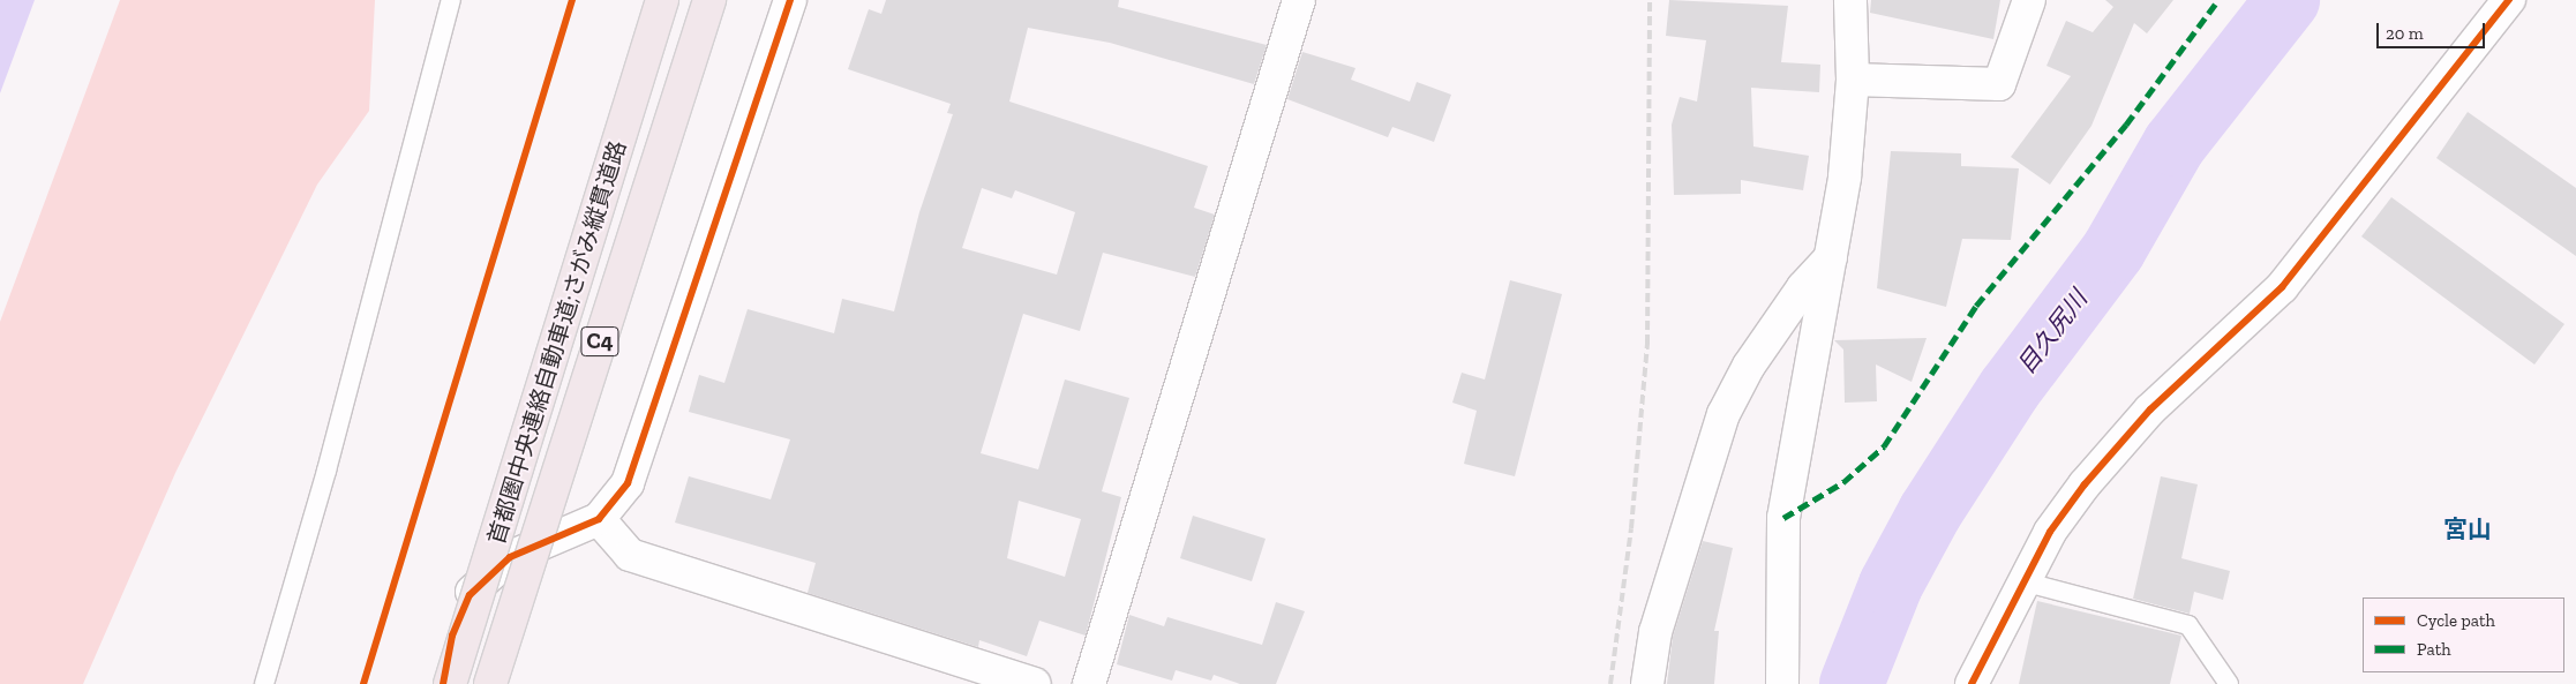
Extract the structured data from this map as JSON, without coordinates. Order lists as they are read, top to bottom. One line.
{"streets":{"highway":["C4","首都圏中央連絡自動車道;さがみ縦貫道路"]},"districts":["宮山"],"water":["目久尻川"],"legend":["Cycle path","Path"],"scale_bar":"20 m"}
